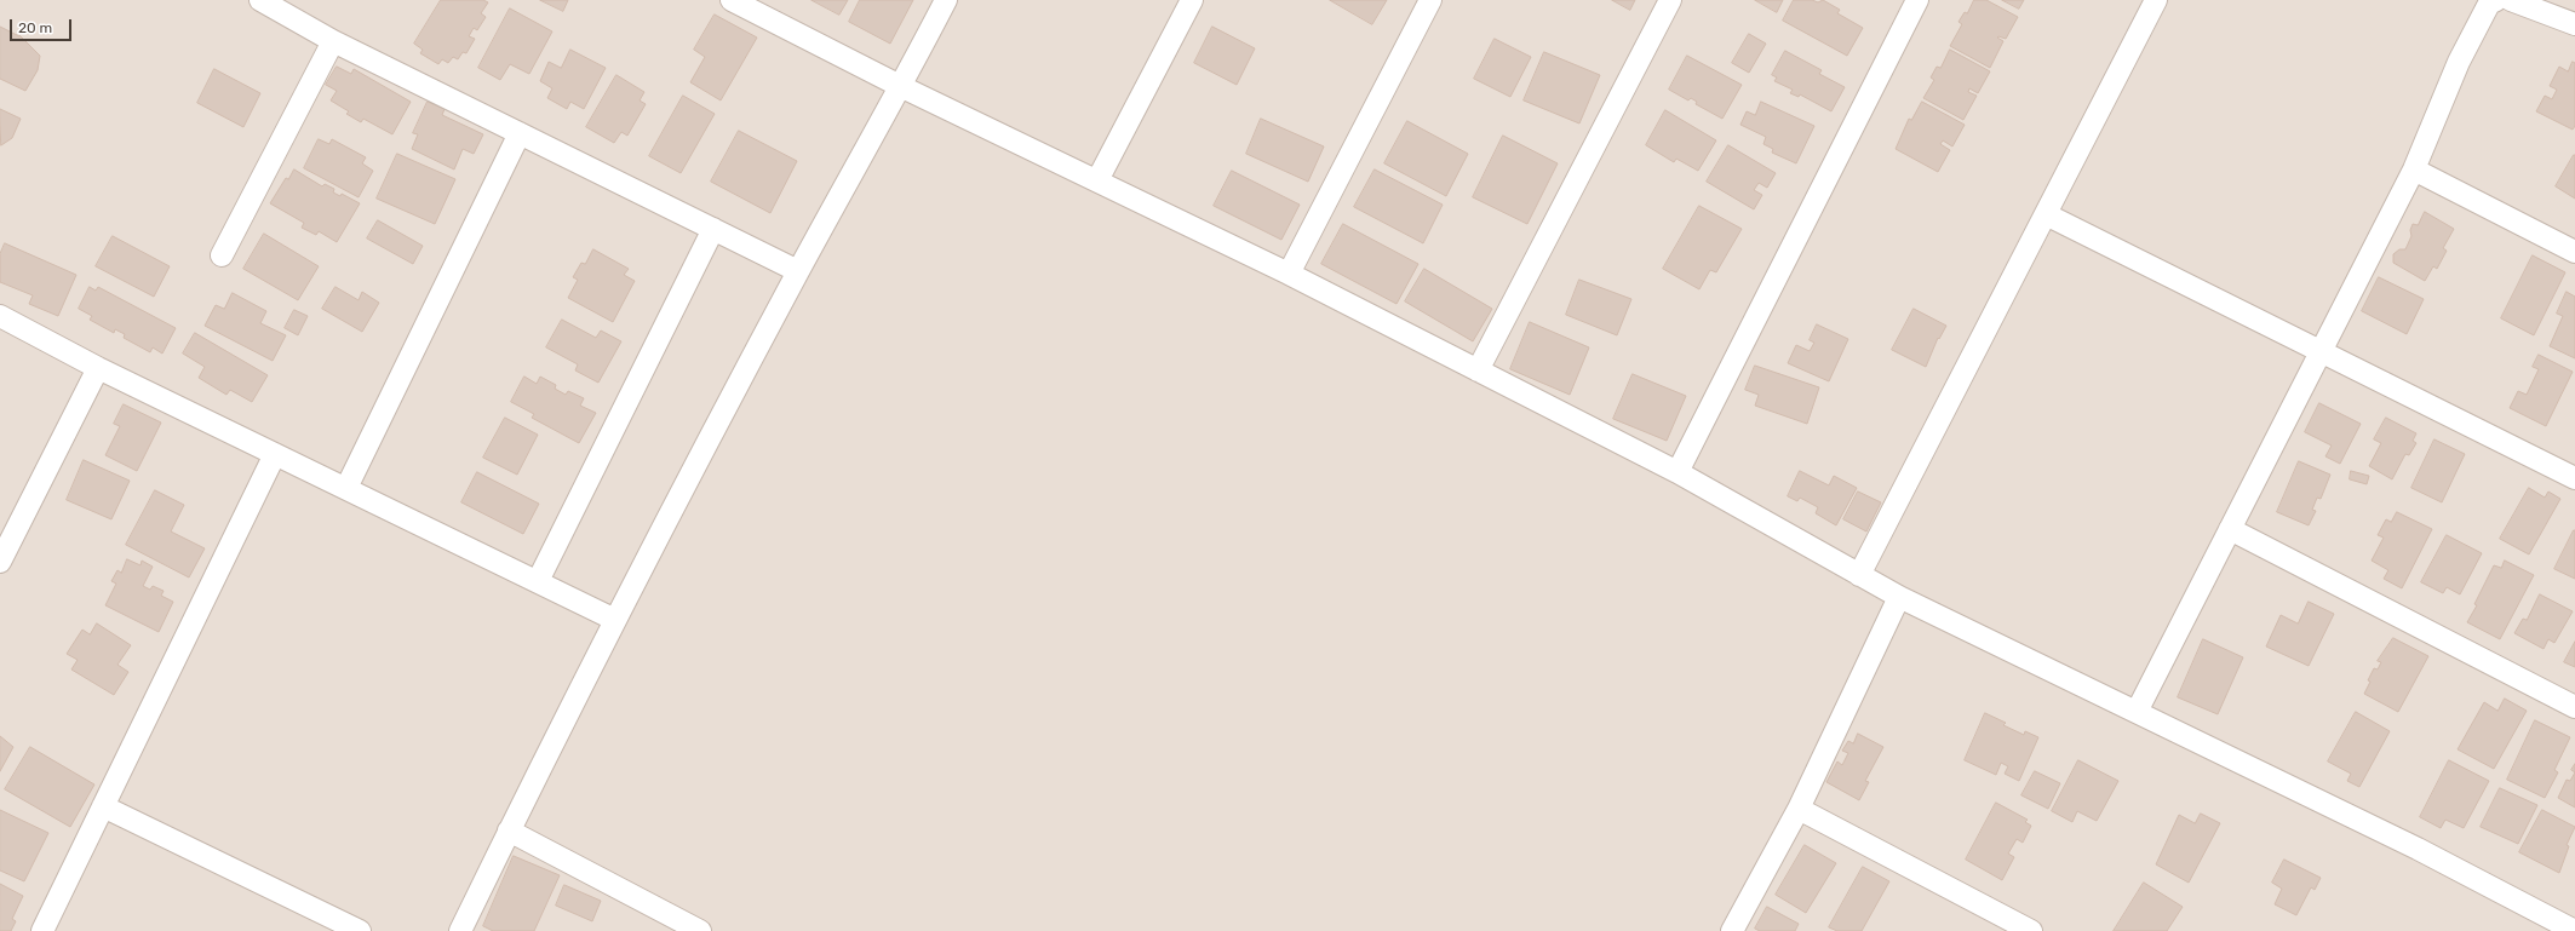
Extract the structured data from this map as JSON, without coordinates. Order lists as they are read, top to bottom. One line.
{"scale_bar":"20 m"}
